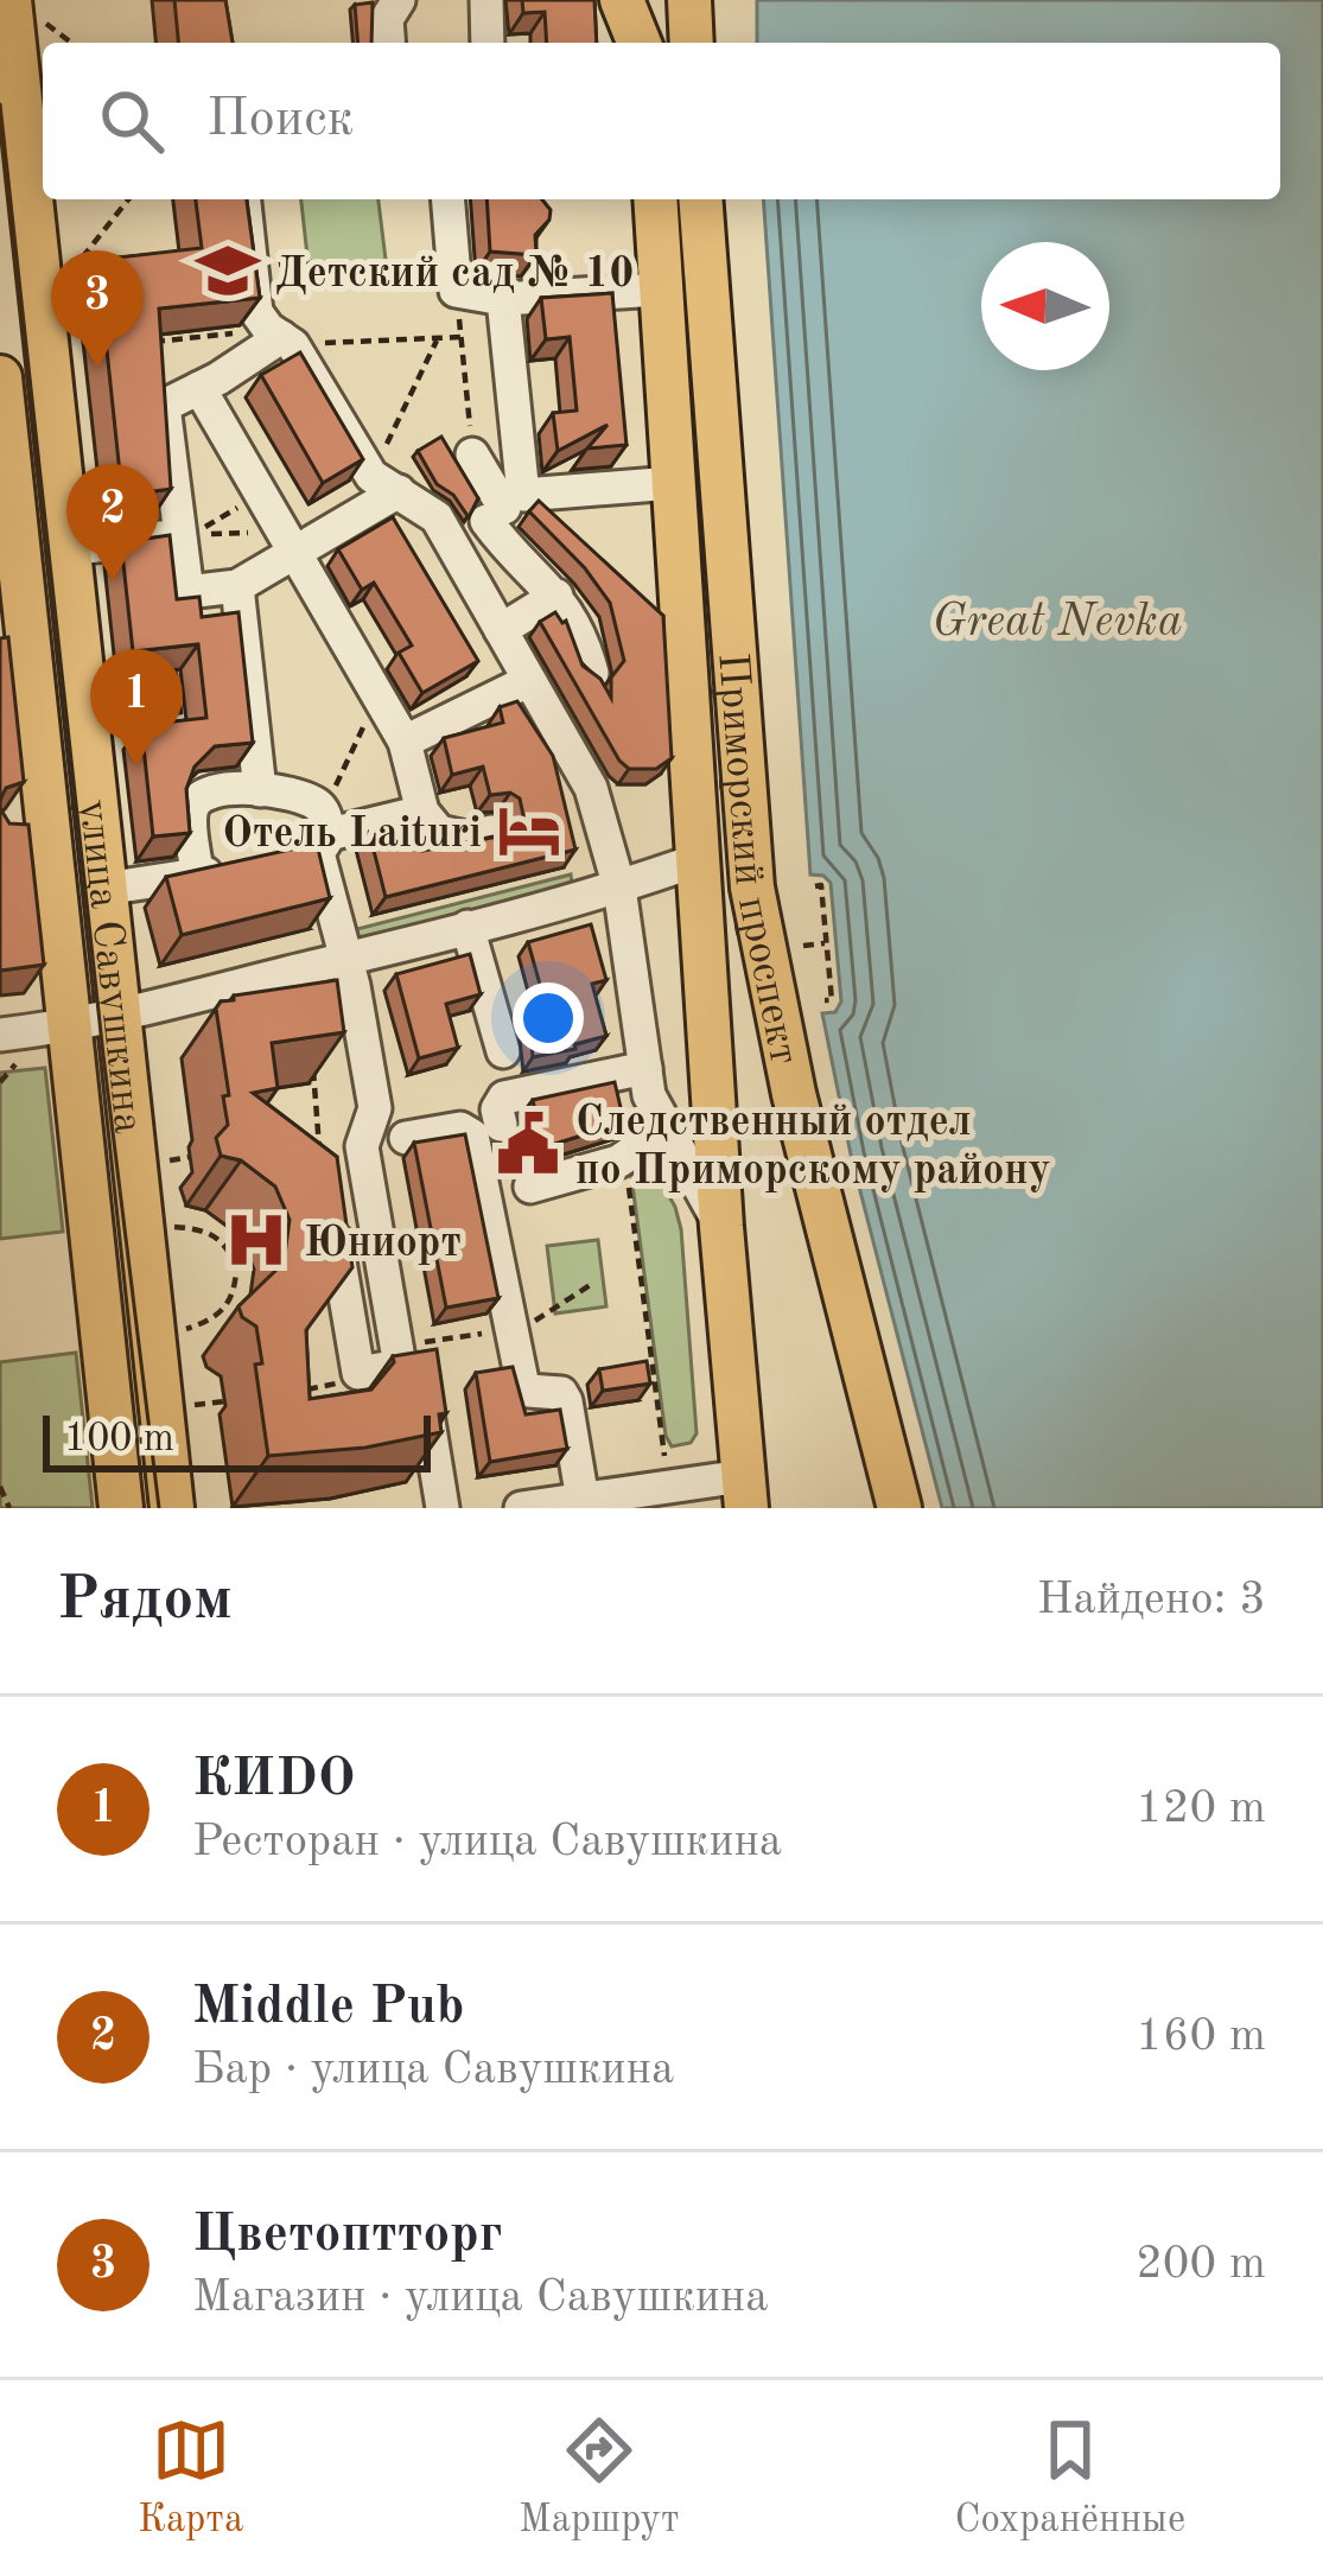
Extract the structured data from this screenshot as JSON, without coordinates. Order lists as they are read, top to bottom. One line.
{"streets":{"main road":["Приморский проспект","улица Савушкина"]},"water":["Great Nevka"],"places":{"school or university":["Детский сад № 10"],"hotel":["Отель Laituri"],"public building":["Следственный отдел по Приморскому району"],"hospital":["Юниорт"]},"scale_bar":"100 m","north":"left","page":{"search":"Поиск","pins":["3","2","1"],"scale":"100 m","heading":["Рядом","Найдено: 3"],"list":[{"mark":"1","name":"КИDO","note":"Ресторан · улица Савушкина","value":"120 m"},{"mark":"2","name":"Middle Pub","note":"Бар · улица Савушкина","value":"160 m"},{"mark":"3","name":"Цветоптторг","note":"Магазин · улица Савушкина","value":"200 m"}],"nav":["Карта","Маршрут","Сохранённые"]}}
